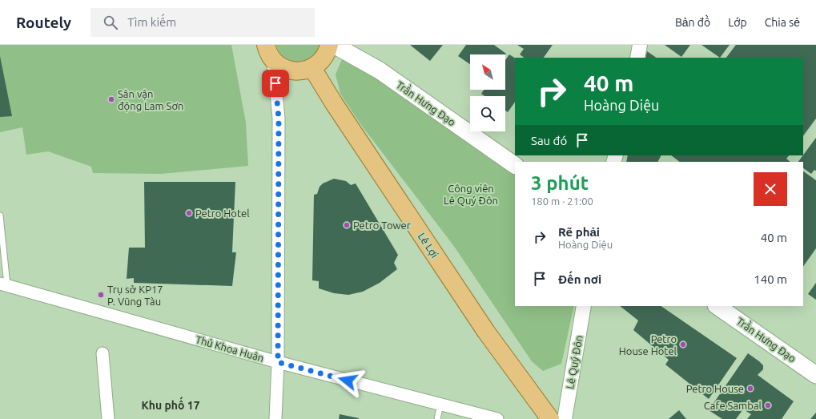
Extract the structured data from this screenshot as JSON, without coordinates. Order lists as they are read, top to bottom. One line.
{"streets":{"main road":["Trần Hưng Đạo","Lê Lợi"],"street":["Thủ Khoa Huân","Lê Quý Đôn"]},"districts":["Khu phố 17"],"parks":["Công viên Lê Quý Đôn"],"places":["Sân vận động Lam Sơn","Petro Hotel","Petro Tower","Trụ sở KP17 P. Vũng Tàu","Petro House Hotel","Petro House","Cafe Sambal"],"north":"top left","page":{"header":"Routely","search":"Tìm kiếm","nav":["Bản đồ","Lớp","Chia sẻ"],"turn":["40 m","Hoàng Diệu"],"then":"Sau đó","heading":["3 phút","180 m · 21:00"],"list":[{"name":"Rẽ phải","note":"Hoàng Diệu","value":"40 m"},{"name":"Đến nơi","value":"140 m"}]}}
